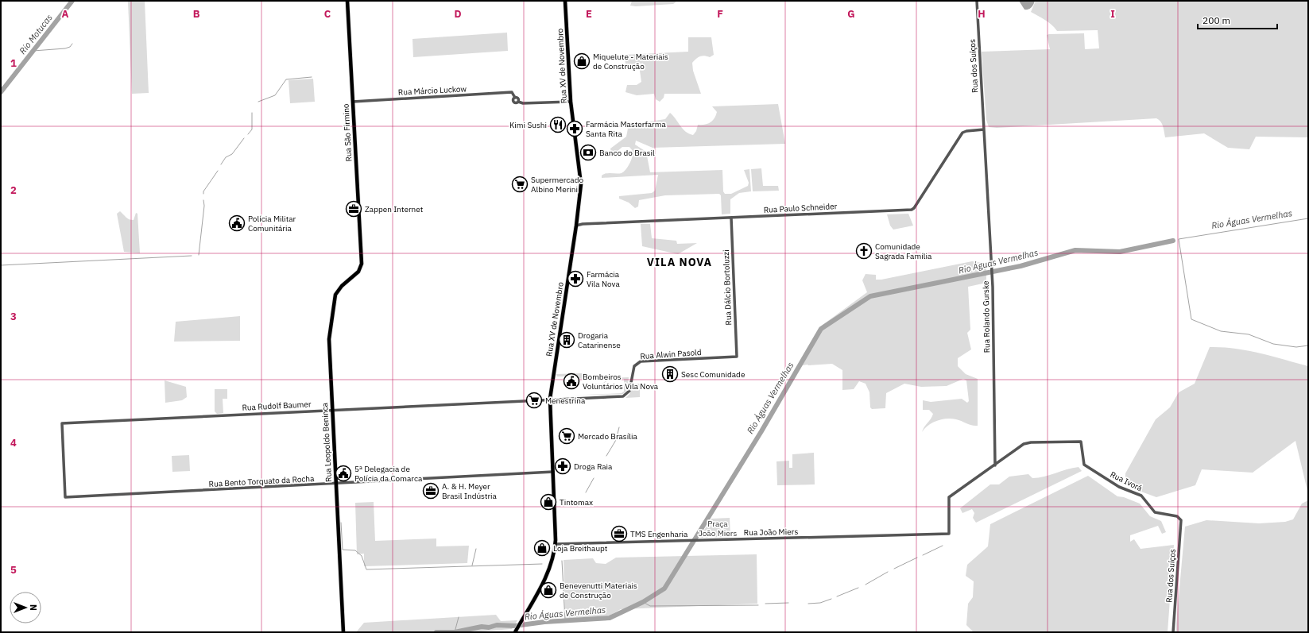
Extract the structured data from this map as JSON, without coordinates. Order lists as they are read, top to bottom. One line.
{"streets":{"main road":["Rua XV de Novembro","Rua São Firmino","Rua Leopoldo Beninca"],"street":["Rua dos Suíços","Rua Márcio Luckow","Rua Paulo Schneider","Rua Dálcio Bortoluzzi","Rua Rolando Gurske","Rua Alwin Pasold","Rua Rudolf Baumer","Rua Bento Torquato da Rocha","Rua Ivorá","Rua João Miers"]},"crossings":[["Rua XV de Novembro","Rua Márcio Luckow"],["Rua XV de Novembro","Rua Paulo Schneider"],["Rua XV de Novembro","Rua Rudolf Baumer"],["Rua XV de Novembro","Rua Bento Torquato da Rocha"],["Rua XV de Novembro","Rua João Miers"],["Rua dos Suíços","Rua Paulo Schneider"],["Rua dos Suíços","Rua Rolando Gurske"],["Rua dos Suíços","Rua Ivorá"],["Rua Márcio Luckow","Rua São Firmino"],["Rua São Firmino","Rua Leopoldo Beninca"],["Rua Paulo Schneider","Rua Dálcio Bortoluzzi"],["Rua Paulo Schneider","Rua Rolando Gurske"],["Rua Dálcio Bortoluzzi","Rua Alwin Pasold"],["Rua Rolando Gurske","Rua Ivorá"],["Rua Rolando Gurske","Rua João Miers"],["Rua Alwin Pasold","Rua Rudolf Baumer"],["Rua Rudolf Baumer","Rua Leopoldo Beninca"],["Rua Rudolf Baumer","Rua Bento Torquato da Rocha"],["Rua Leopoldo Beninca","Rua Bento Torquato da Rocha"],["Rua Ivorá","Rua João Miers"]],"districts":["VILA NOVA"],"water":["Rio Motucas","Rio Águas Vermelhas"],"parks":["Praça João Miers"],"places":{"shop":["Miquelute - Materiais de Construção","Tintomax","Loja Breithaupt","Benevenutti Materiais de Construção"],"restaurant":["Kimi Sushi"],"pharmacy":["Farmácia Masterfarma Santa Rita","Farmácia Vila Nova","Droga Raia"],"bank":["Banco do Brasil"],"supermarket":["Supermercado Albino Merini","Menestrina","Mercado Brasília"],"office":["Zappen Internet","A. & H. Meyer Brasil Indústria","TMS Engenharia"],"public building":["Polícia Militar Comunitária","Bombeiros Voluntários Vila Nova","5ª Delegacia de Polícia da Comarca"],"church":["Comunidade Sagrada Família"],"building":["Drogaria Catarinense","Sesc Comunidade"]},"scale_bar":"200 m","north":"right","grid":{"columns":["A","B","C","D","E","F","G","H","I"],"rows":["1","2","3","4","5"]}}
